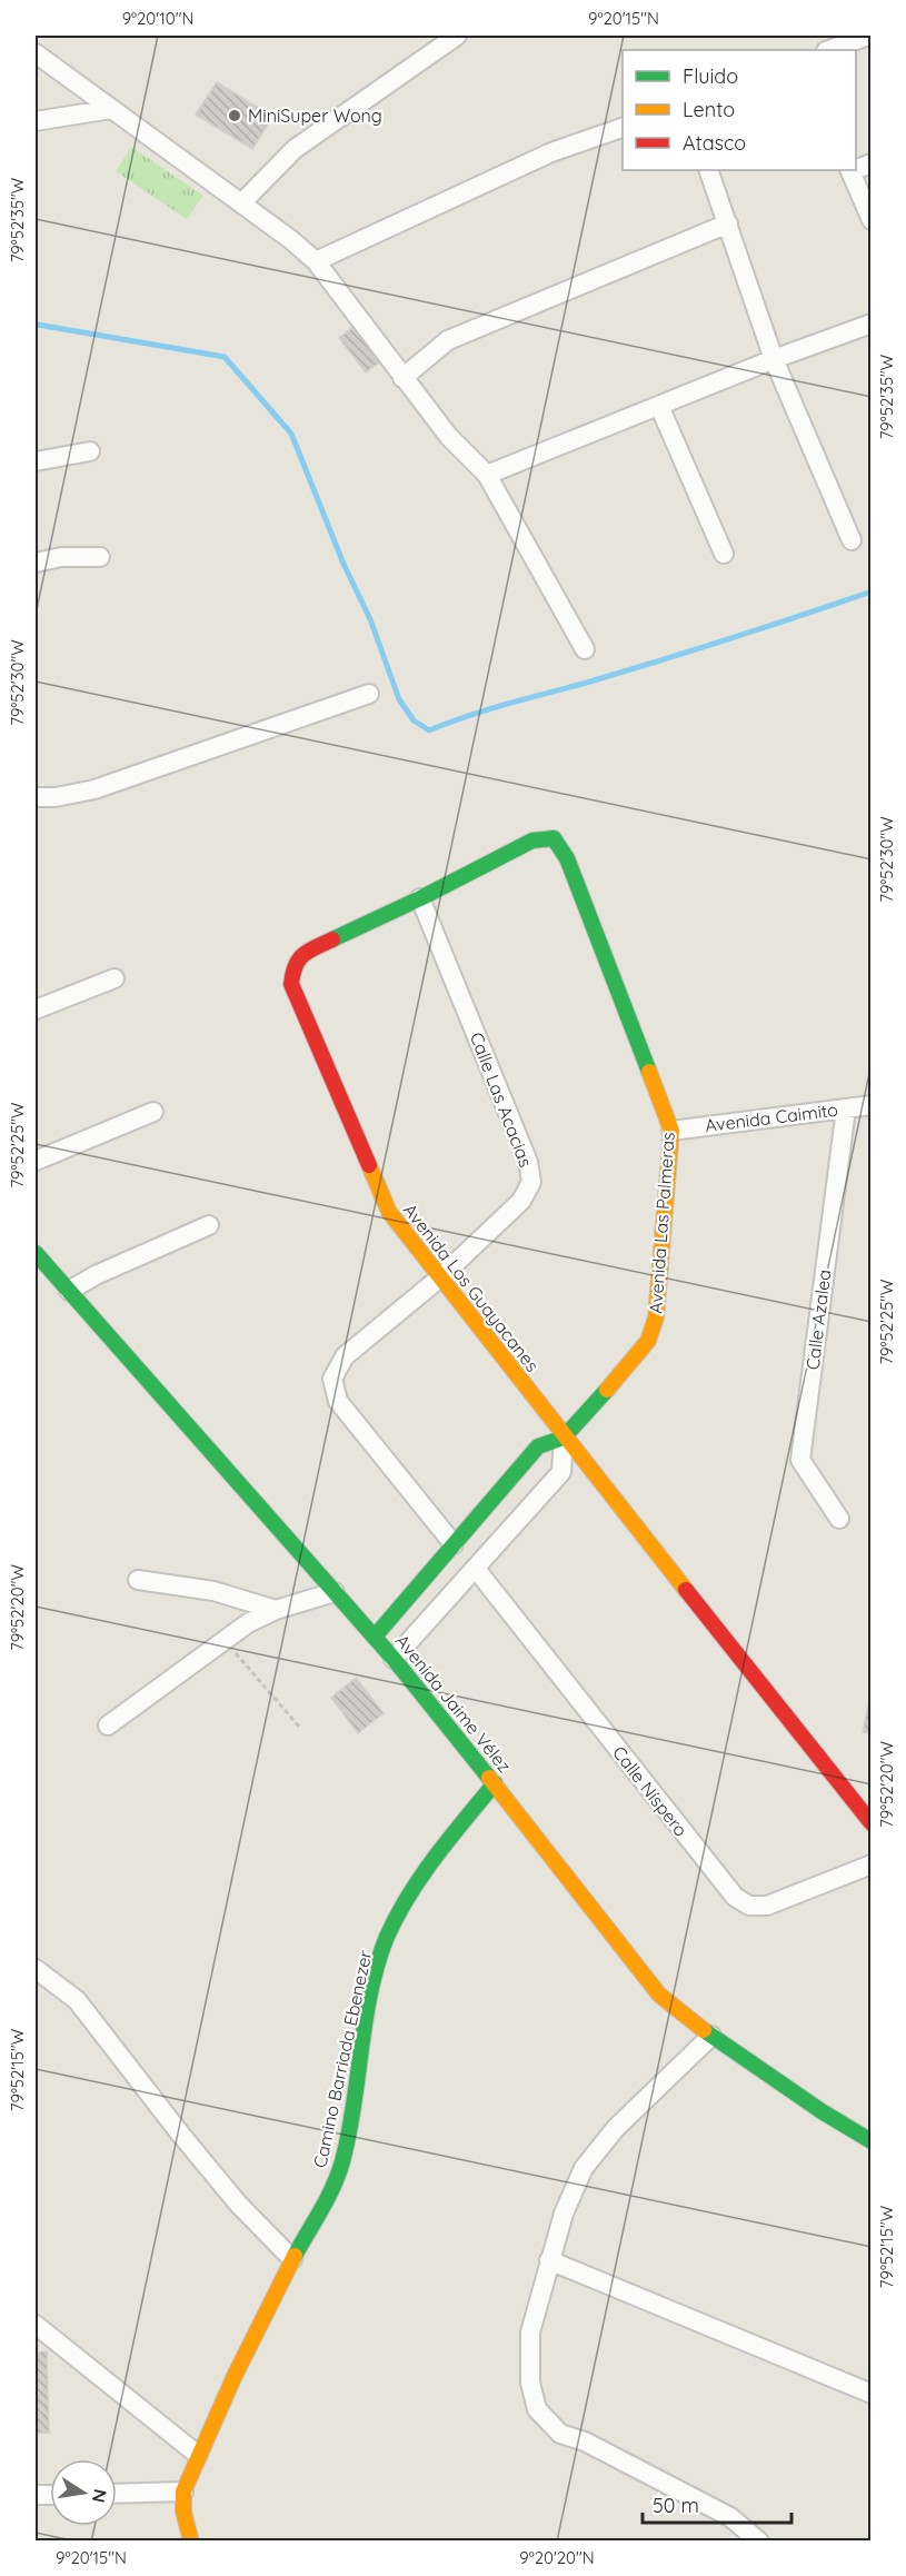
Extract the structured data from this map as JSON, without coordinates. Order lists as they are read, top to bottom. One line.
{"streets":{"street":["Calle Las Acacias","Avenida Caimito","Avenida Las Palmeras","Avenida Los Guayacanes","Calle Azalea","Avenida Jaime Vélez","Calle Níspero","Camino Barriada Ebenezer"]},"crossings":[["Calle Las Acacias","Avenida Las Palmeras"],["Calle Las Acacias","Avenida Los Guayacanes"],["Avenida Caimito","Avenida Las Palmeras"],["Avenida Caimito","Calle Azalea"],["Avenida Las Palmeras","Avenida Los Guayacanes"],["Avenida Las Palmeras","Avenida Jaime Vélez"],["Avenida Jaime Vélez","Camino Barriada Ebenezer"]],"places":["MiniSuper Wong"],"legend":["Fluido","Lento","Atasco"],"scale_bar":"50 m","north":"right","coordinates":["9°20'10\"N","9°20'15\"N","79°52'35\"W","79°52'30\"W","79°52'25\"W","79°52'20\"W","79°52'15\"W","9°20'20\"N"]}
